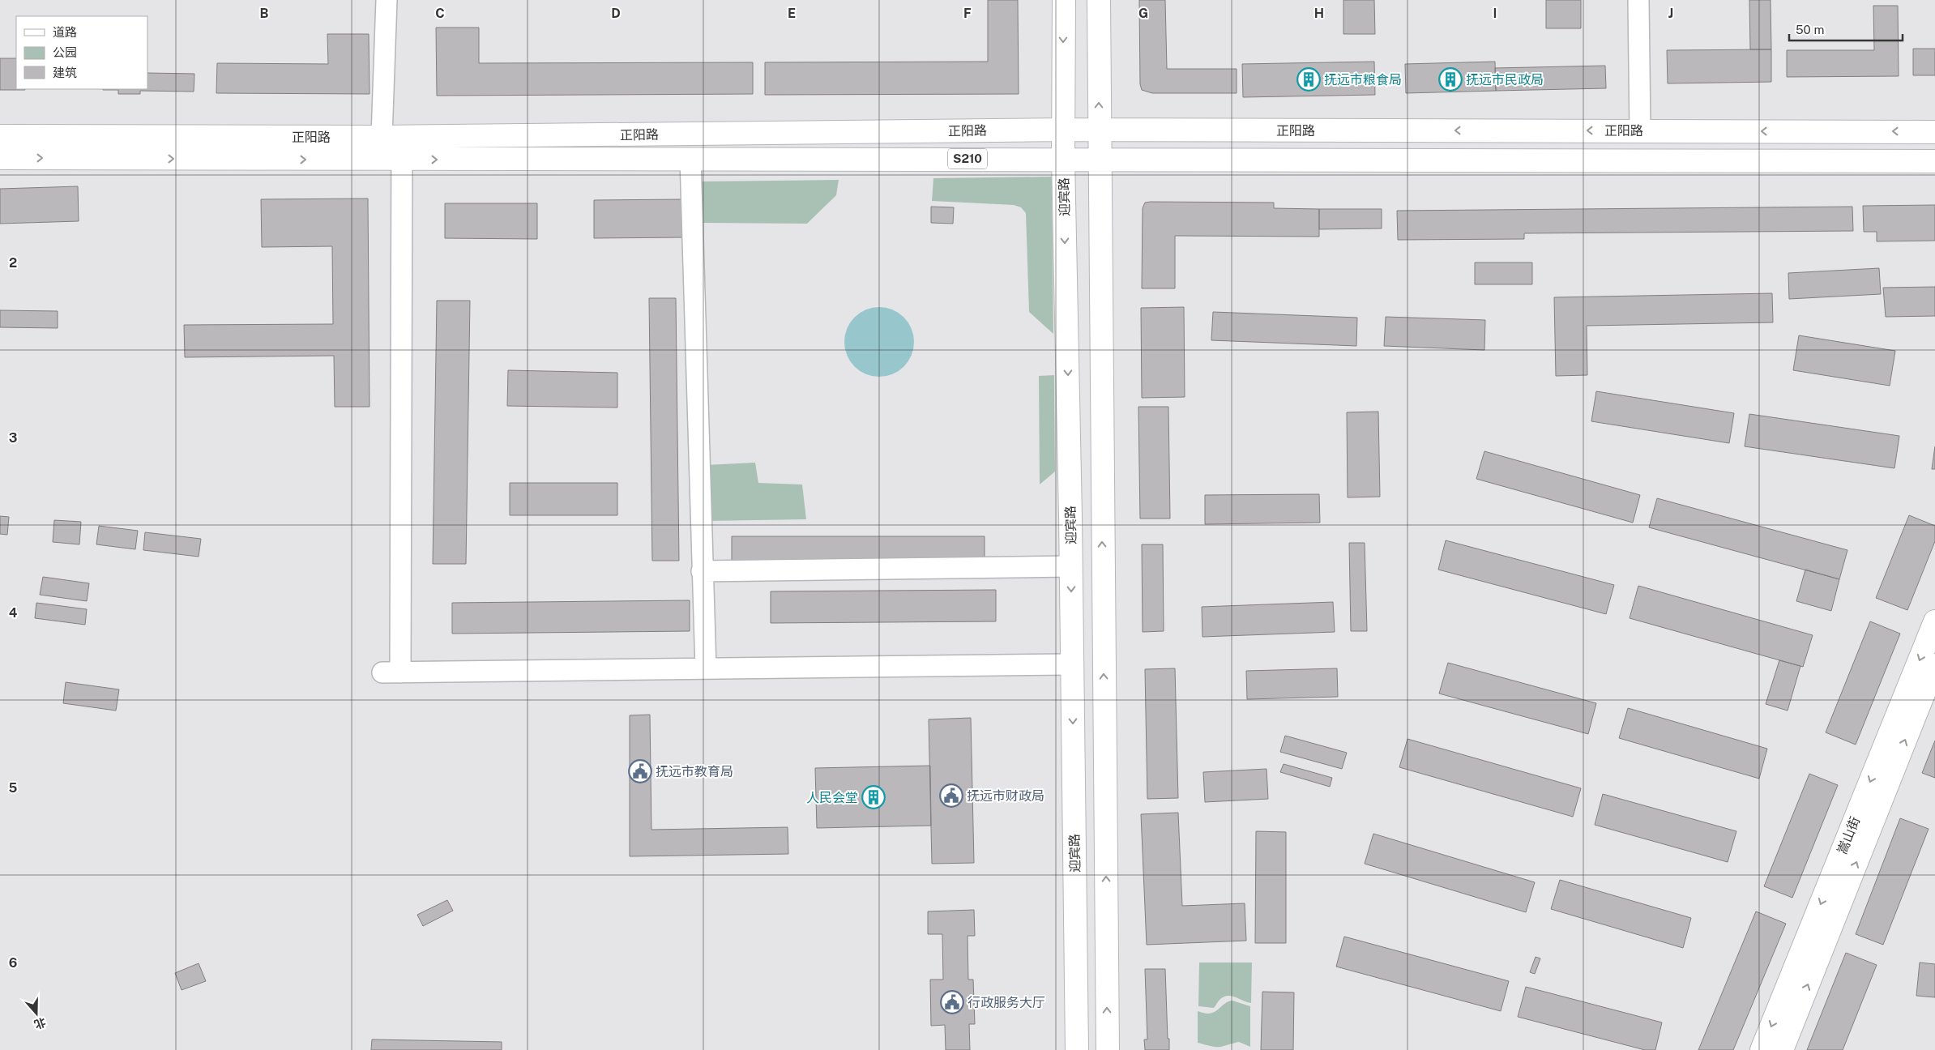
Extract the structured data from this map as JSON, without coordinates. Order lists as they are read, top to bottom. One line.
{"streets":{"main road":["正阳路","S210","迎宾路","嵩山街"]},"crossings":[["正阳路","迎宾路"]],"places":{"building":["抚远市粮食局","抚远市民政局","人民会堂"],"public building":["抚远市教育局","抚远市财政局","行政服务大厅"]},"legend":["道路","公园","建筑"],"scale_bar":"50 m","north":"bottom","grid":{"columns":["B","C","D","E","F","G","H","I","J"],"rows":["2","3","4","5","6"]}}
